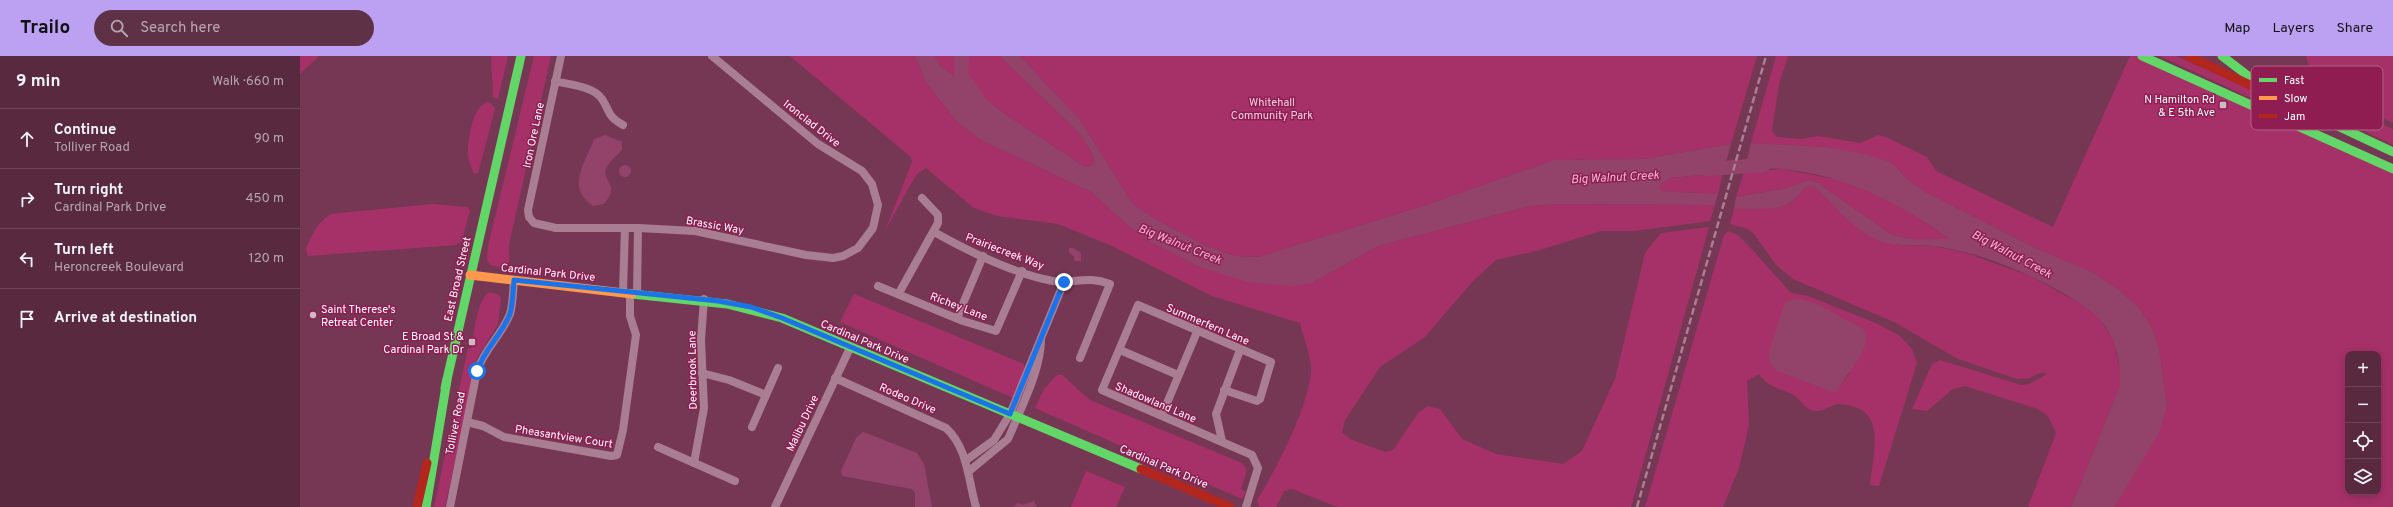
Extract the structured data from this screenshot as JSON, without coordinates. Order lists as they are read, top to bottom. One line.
{"streets":{"main road":["Cardinal Park Drive","East Broad Street"],"street":["Ironclad Drive","Iron Ore Lane","Brassic Way","Prairiecreek Way","Richey Lane","Summerfern Lane","Deerbrook Lane","Rodeo Drive","Shadowland Lane","Tolliver Road","Malibu Drive","Pheasantview Court"]},"crossings":[["Ironclad Drive","Brassic Way"],["Iron Ore Lane","Brassic Way"],["Prairiecreek Way","Richey Lane"],["Cardinal Park Drive","East Broad Street"],["Cardinal Park Drive","Deerbrook Lane"],["Cardinal Park Drive","Tolliver Road"],["Cardinal Park Drive","Malibu Drive"],["Cardinal Park Drive","Pheasantview Court"],["Summerfern Lane","Shadowland Lane"],["Rodeo Drive","Malibu Drive"],["Tolliver Road","Pheasantview Court"]],"water":["Big Walnut Creek"],"parks":["Whitehall Community Park"],"places":{"transit":["N Hamilton Rd & E 5th Ave","E Broad St & Cardinal Park Dr"],"other":["Saint Therese's Retreat Center"]},"legend":["Fast","Slow","Jam"],"page":{"header":"Trailo","search":"Search here","nav":["Map","Layers","Share"],"heading":["9 min","Walk · 660 m"],"list":[["Continue","Tolliver Road","90 m"],["Turn right","Cardinal Park Drive","450 m"],["Turn left","Heroncreek Boulevard","120 m"],"Arrive at destination"],"map_buttons":["+","−"]}}
